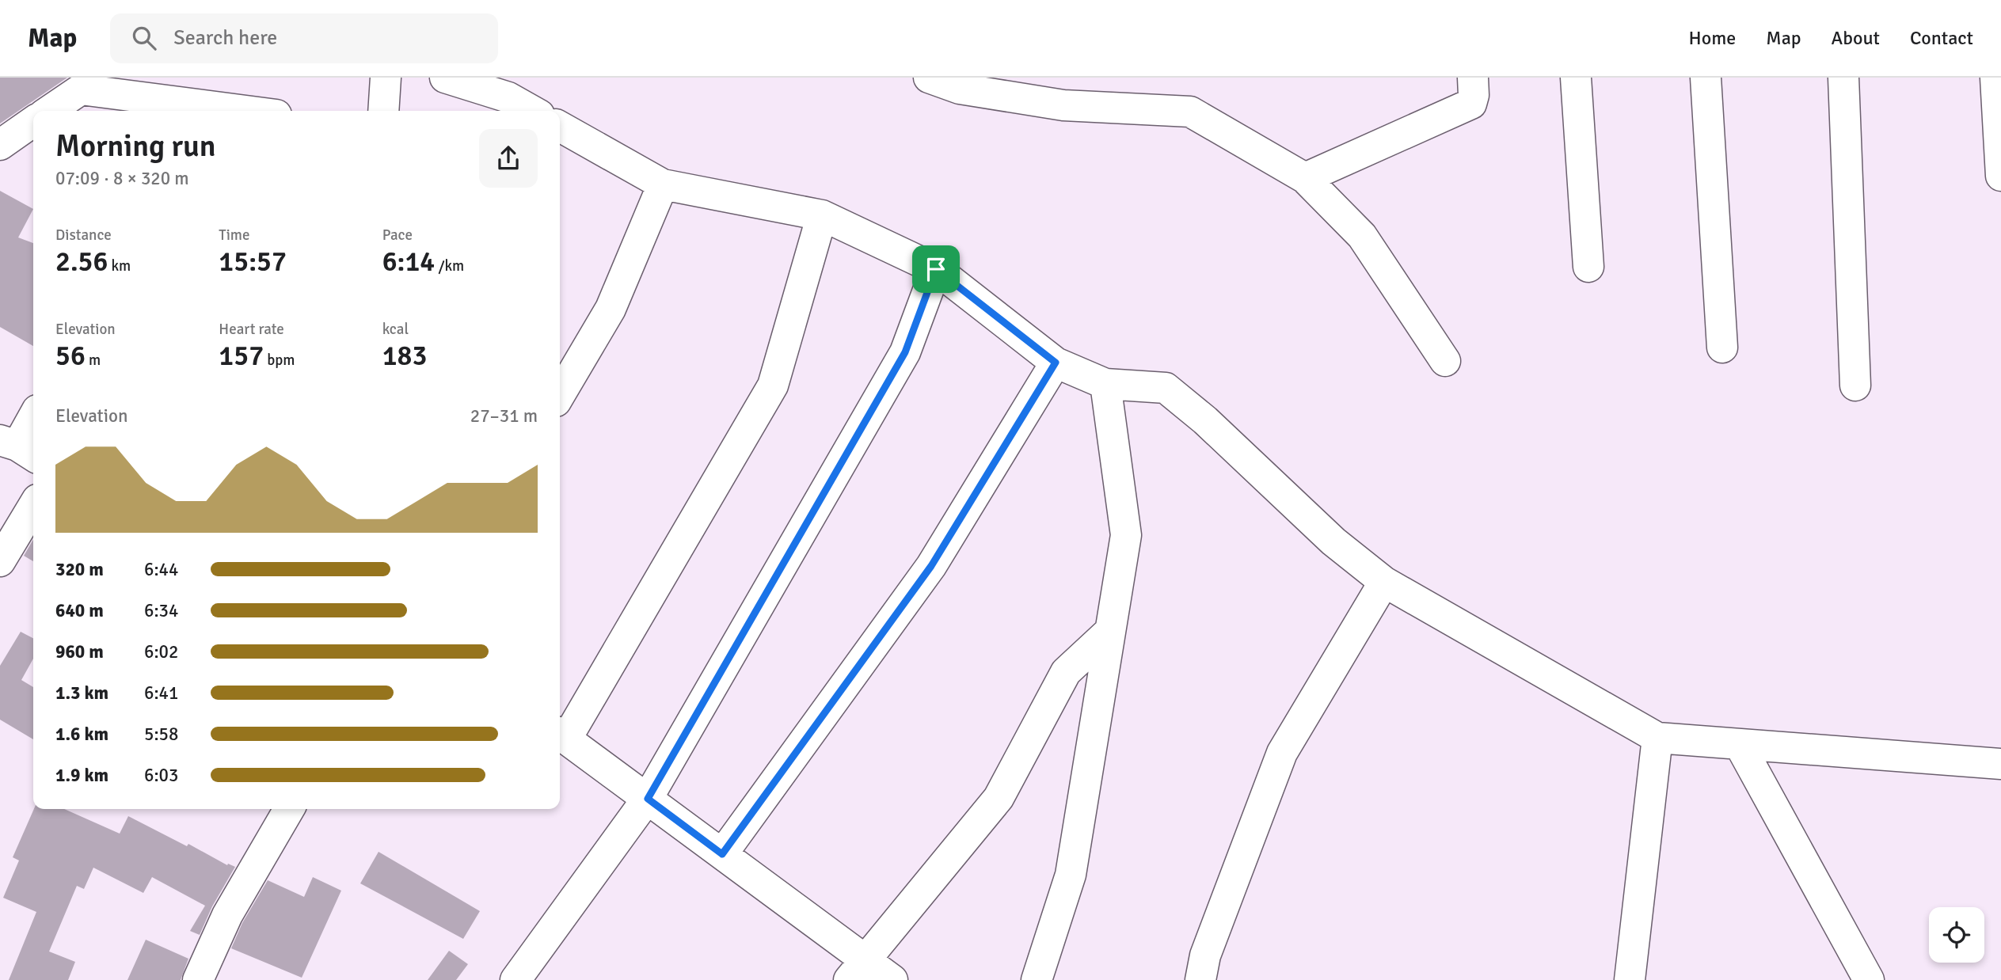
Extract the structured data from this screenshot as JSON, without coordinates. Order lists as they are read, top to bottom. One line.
{"page":{"header":"Map","search":"Search here","nav":["Home","Map","About","Contact"],"heading":["Morning run","07:09 · 8 × 320 m"],"stats":[["Distance","2.56 km"],["Time","15:57"],["Pace","6:14 /km"],["Elevation","56 m"],["Heart rate","157 bpm"],["kcal","183"]],"chart":["Elevation","27–31 m"],"list":[{"name":"320 m","note":"6:44"},{"name":"640 m","note":"6:34"},{"name":"960 m","note":"6:02"},{"name":"1.3 km","note":"6:41"},{"name":"1.6 km","note":"5:58"},{"name":"1.9 km","note":"6:03"}]}}
